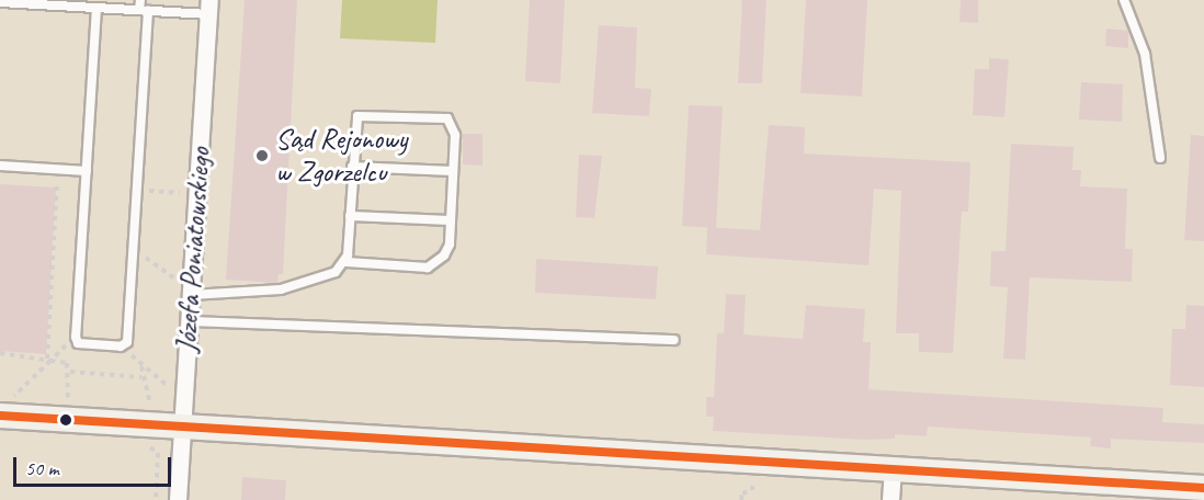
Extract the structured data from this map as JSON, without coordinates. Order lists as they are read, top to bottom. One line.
{"streets":{"street":["Józefa Poniatowskiego"]},"places":["Sąd Rejonowy w Zgorzelcu"],"scale_bar":"50 m"}
